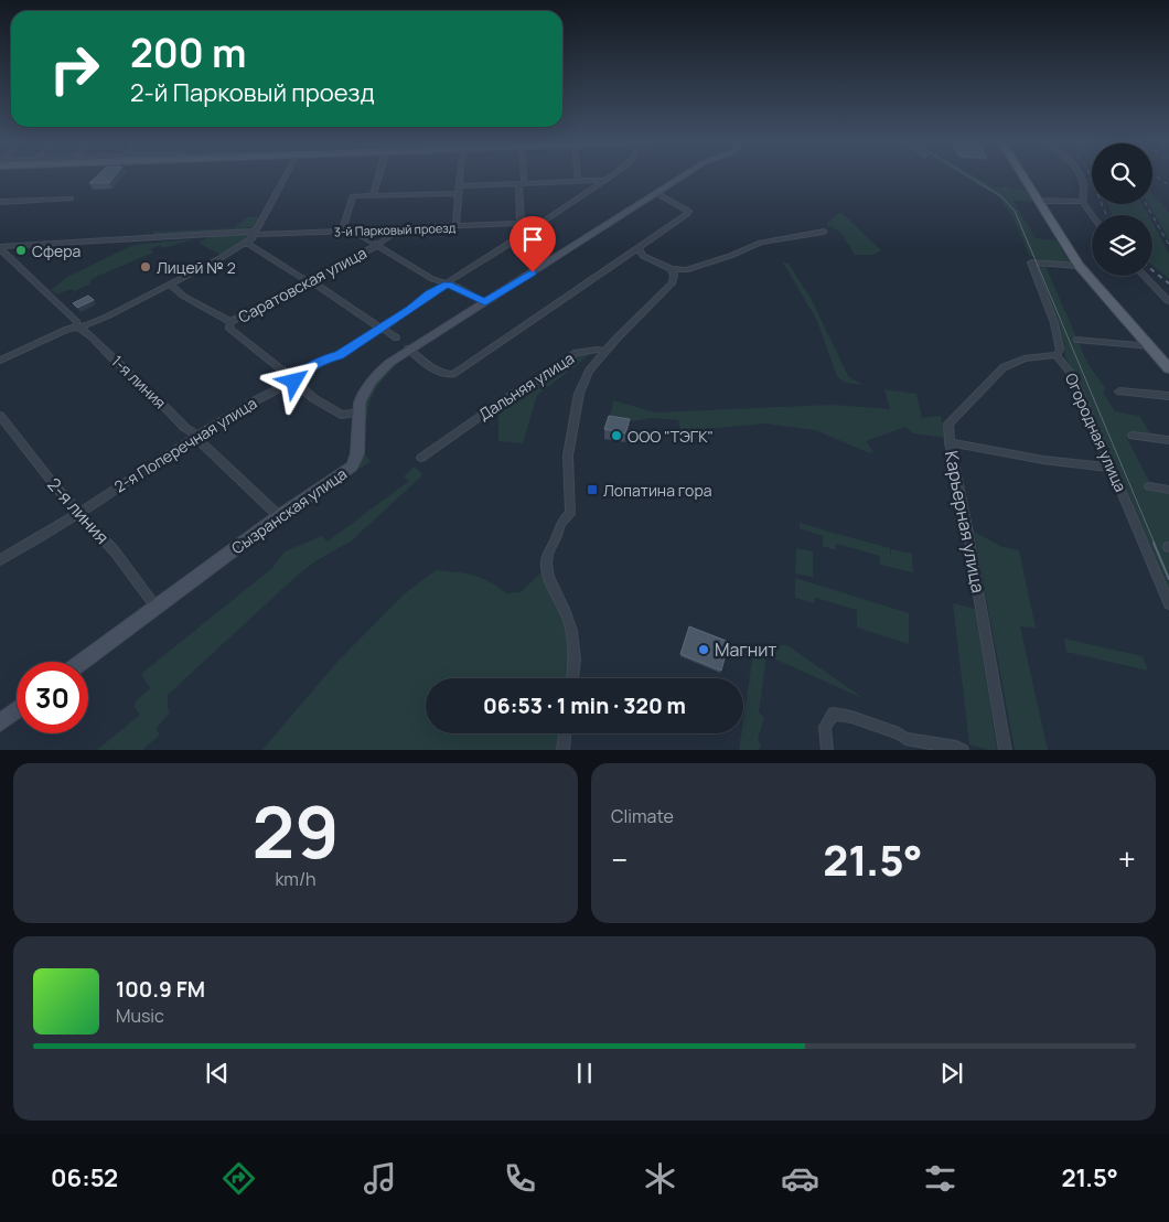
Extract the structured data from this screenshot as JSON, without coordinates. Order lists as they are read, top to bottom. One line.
{"streets":{"street":["3-й Парковый проезд","Саратовская улица","1-я линия","Дальняя улица","Огородная улица","2-я Поперечная улица","2-я линия","Сызранская улица","Карьерная улица"]},"crossings":[["3-й Парковый проезд","Саратовская улица"],["3-й Парковый проезд","1-я линия"],["3-й Парковый проезд","2-я Поперечная улица"],["1-я линия","2-я Поперечная улица"],["1-я линия","Сызранская улица"],["Огородная улица","Карьерная улица"],["2-я Поперечная улица","2-я линия"],["2-я линия","Сызранская улица"]],"places":{"other":["Сфера","Лицей № 2","ООО \"ТЭГК\"","Магнит"],"transit":["Лопатина гора"]},"page":{"turn":["200 m","2-й Парковый проезд"],"limit":"30","trip":"06:53 · 1 min · 320 m","tile":[["29","km/h"],"Climate"],"heat":["−","21.5°","+"],"song":["100.9 FM","Music"],"tabs":["06:52","21.5°"]}}
